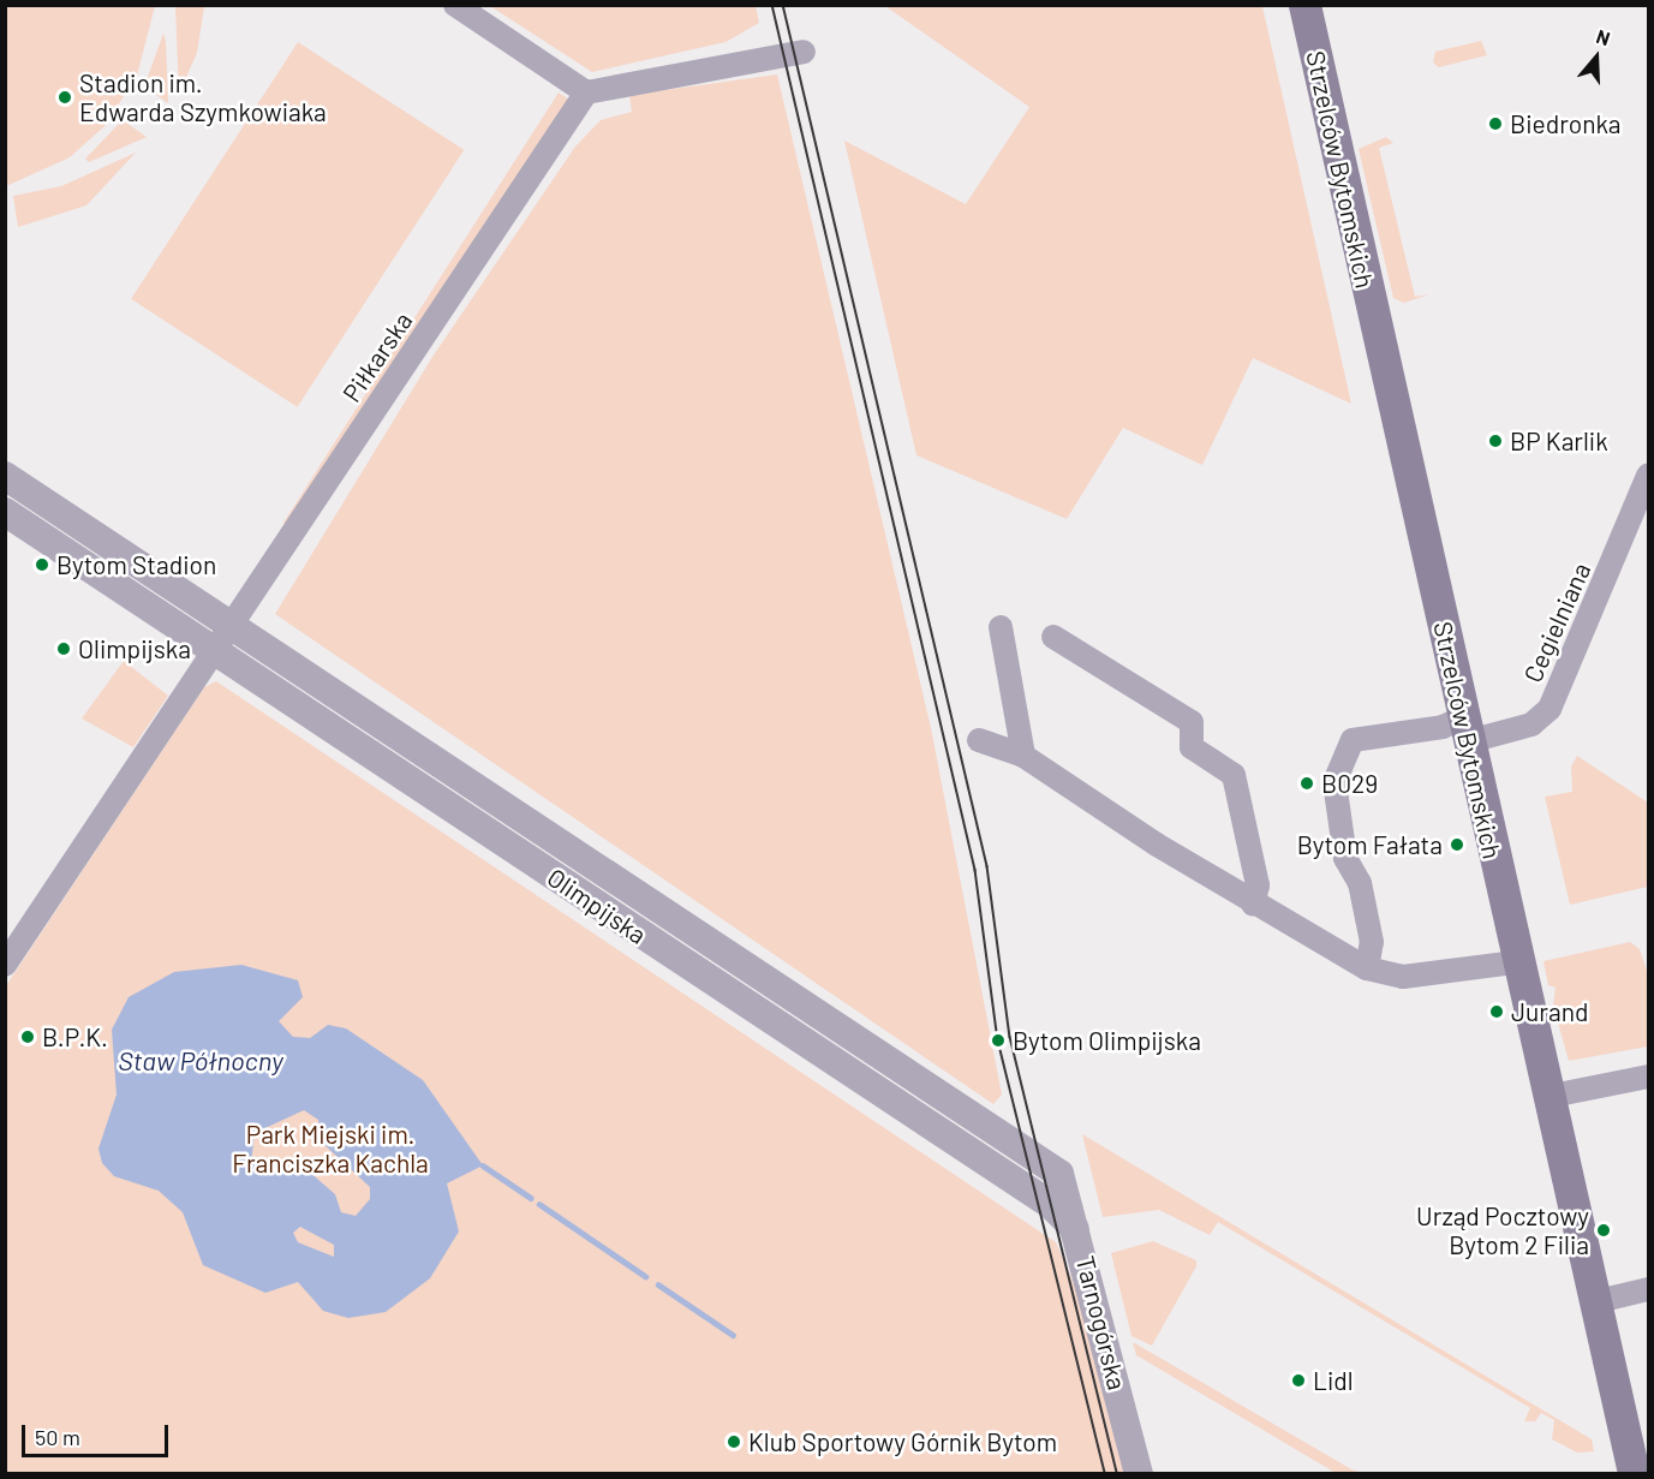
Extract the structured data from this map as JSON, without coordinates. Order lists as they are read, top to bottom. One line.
{"streets":{"main road":["Strzelców Bytomskich"],"street":["Piłkarska","Cegielniana","Olimpijska","Tarnogórska"]},"crossings":[["Strzelców Bytomskich","Cegielniana"],["Piłkarska","Olimpijska"],["Olimpijska","Tarnogórska"]],"water":["Staw Północny"],"parks":["Park Miejski im. Franciszka Kachla"],"places":["Stadion im. Edwarda Szymkowiaka","Biedronka","BP Karlik","Bytom Stadion","Olimpijska","B029","Bytom Fałata","Jurand","B.P.K.","Bytom Olimpijska","Urząd Pocztowy Bytom 2 Filia","Lidl","Klub Sportowy Górnik Bytom"],"scale_bar":"50 m","north":"top"}
